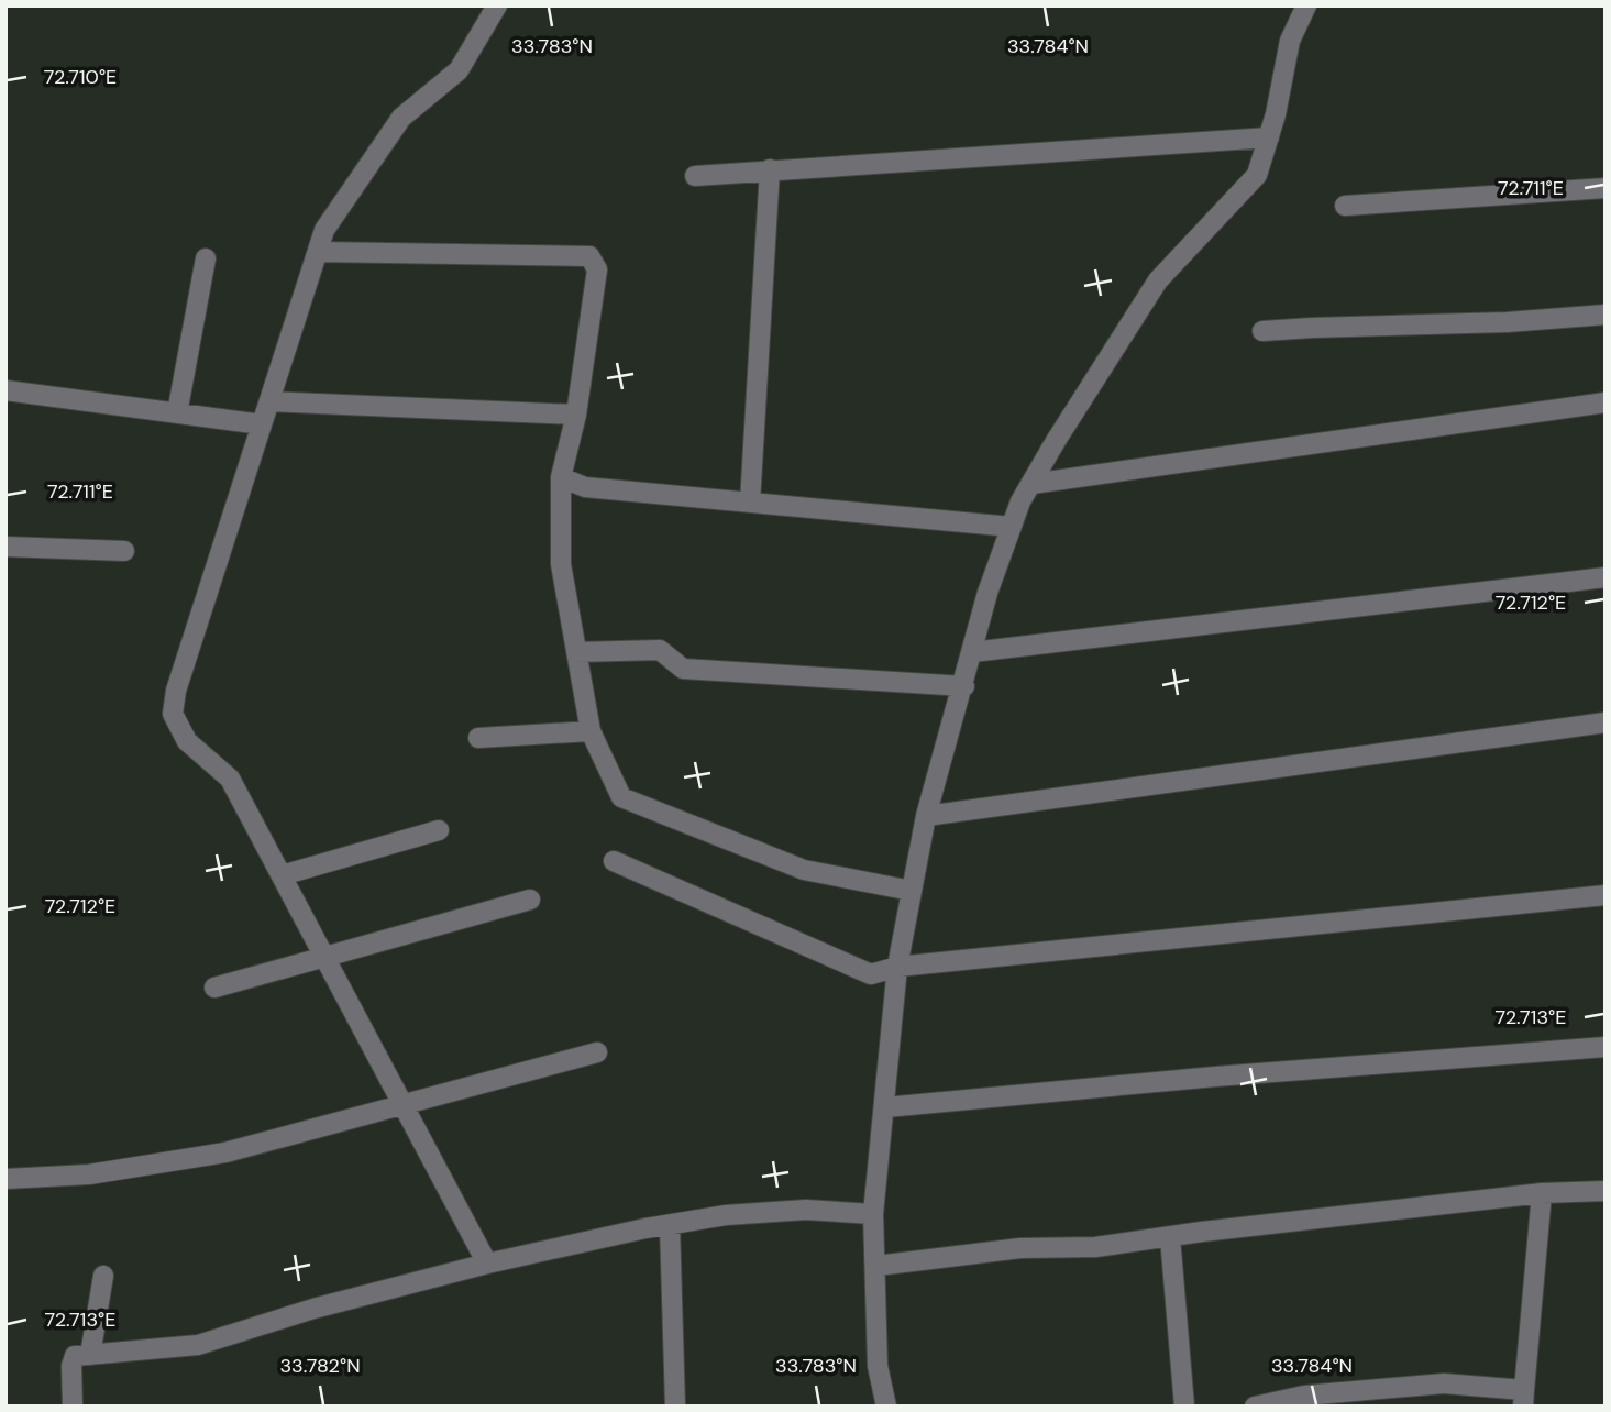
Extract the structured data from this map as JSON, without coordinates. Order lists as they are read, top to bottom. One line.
{"coordinates":["33.783°N","33.784°N","72.710°E","72.711°E","72.712°E","72.713°E","33.782°N"]}
